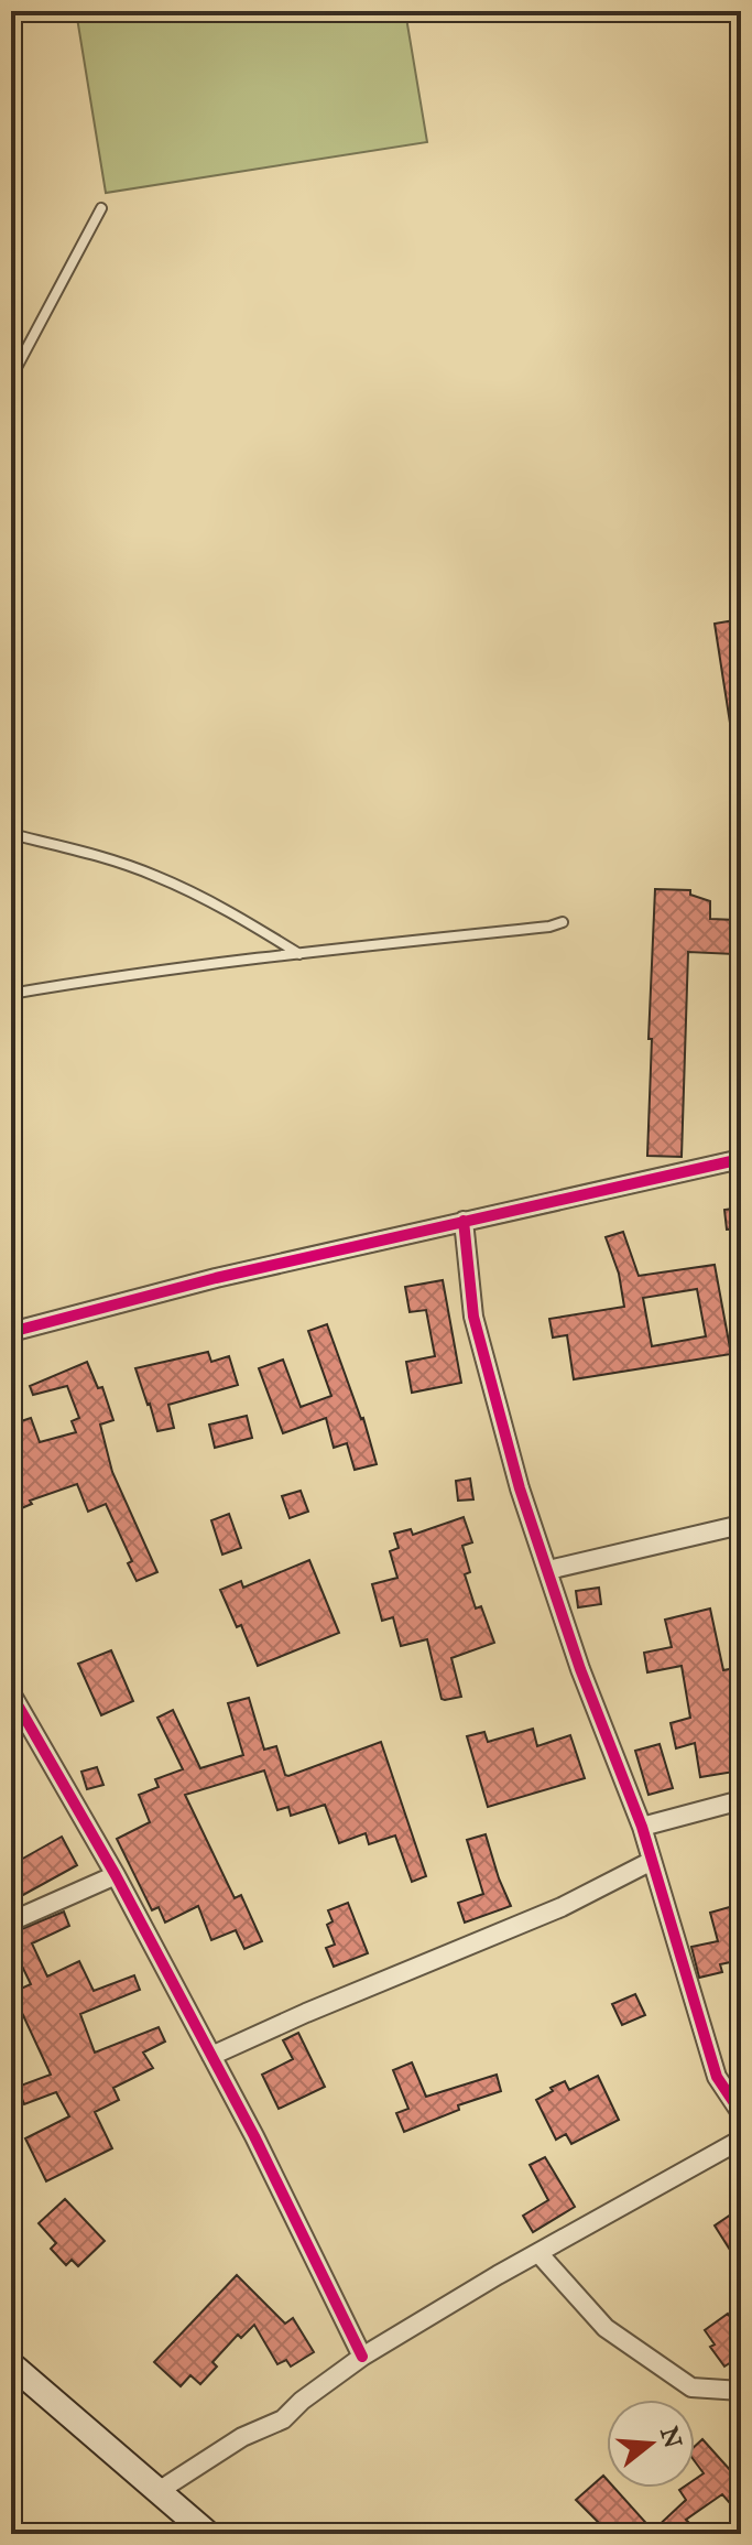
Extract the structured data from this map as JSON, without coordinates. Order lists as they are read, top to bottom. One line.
{"north":"right"}
